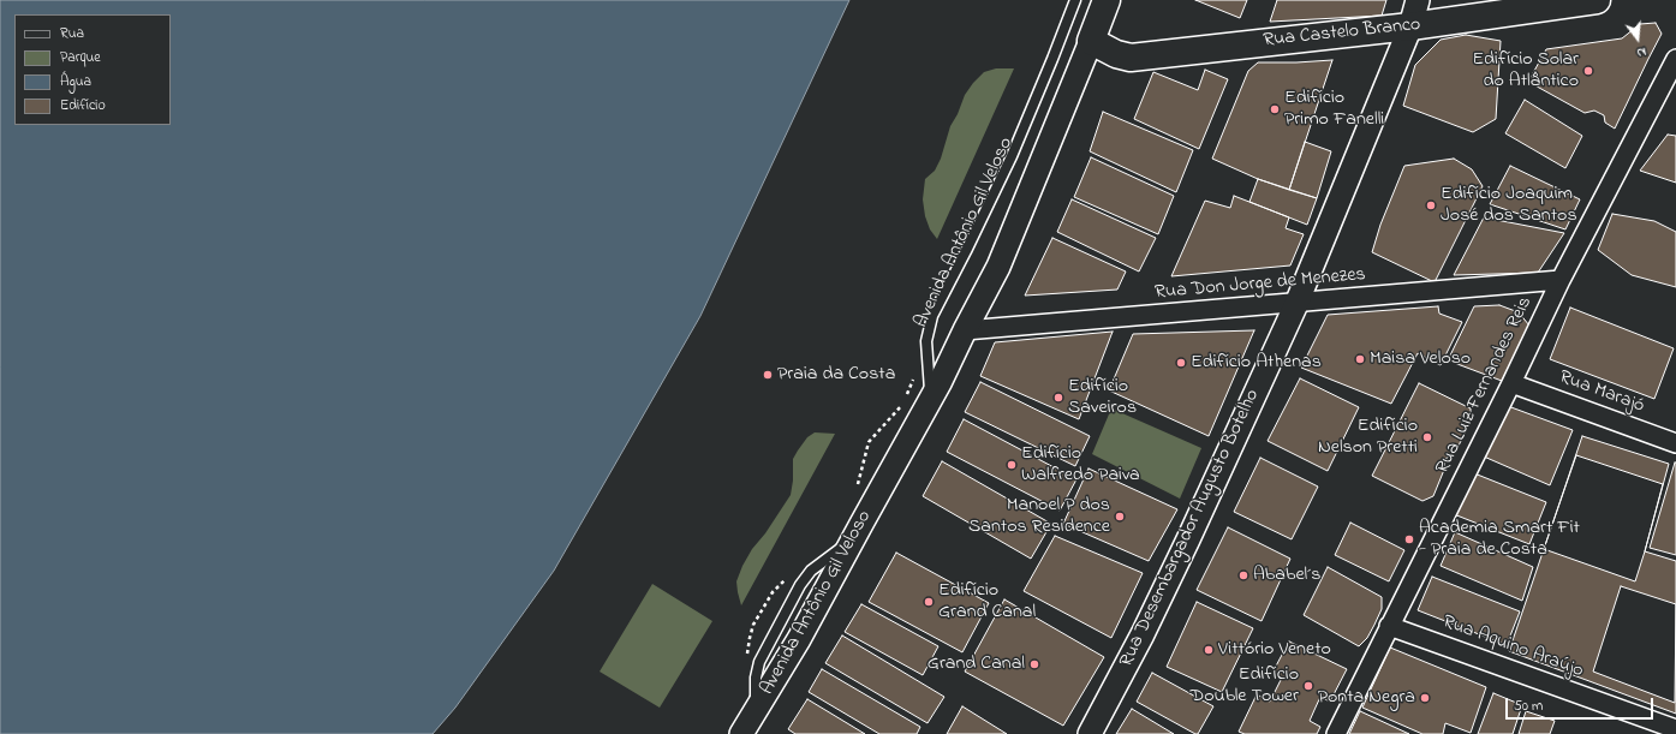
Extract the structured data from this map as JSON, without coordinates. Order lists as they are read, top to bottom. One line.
{"streets":{"main road":["Rua Castelo Branco","Avenida Antônio Gil Veloso"],"street":["Rua Don Jorge de Menezes","Rua Luiz Fernandes Reis","Rua Marajó","Rua Desembargador Augusto Botelho","Rua Aquino Araújo"]},"crossings":[["Rua Castelo Branco","Avenida Antônio Gil Veloso"],["Rua Castelo Branco","Rua Desembargador Augusto Botelho"],["Avenida Antônio Gil Veloso","Rua Don Jorge de Menezes"],["Rua Don Jorge de Menezes","Rua Luiz Fernandes Reis"],["Rua Don Jorge de Menezes","Rua Desembargador Augusto Botelho"],["Rua Luiz Fernandes Reis","Rua Marajó"],["Rua Luiz Fernandes Reis","Rua Aquino Araújo"]],"places":["Edifício Solar do Atlântico","Edifício Primo Fanelli","Edifício Joaquim José dos Santos","Maisa Veloso","Edifício Athenas","Praia da Costa","Edifício Saveiros","Edifício Nelson Pretti","Edifício Walfredo Paiva","Manoel P dos Santos Residence","Academia Smart Fit - Praia de Costa","Ababel´s","Edifício Grand Canal","Vittório Veneto","Grand Canal","Edifício Double Tower","Ponta Negra"],"legend":["Rua","Parque","Água","Edifício"],"scale_bar":"50 m","north":"bottom"}
